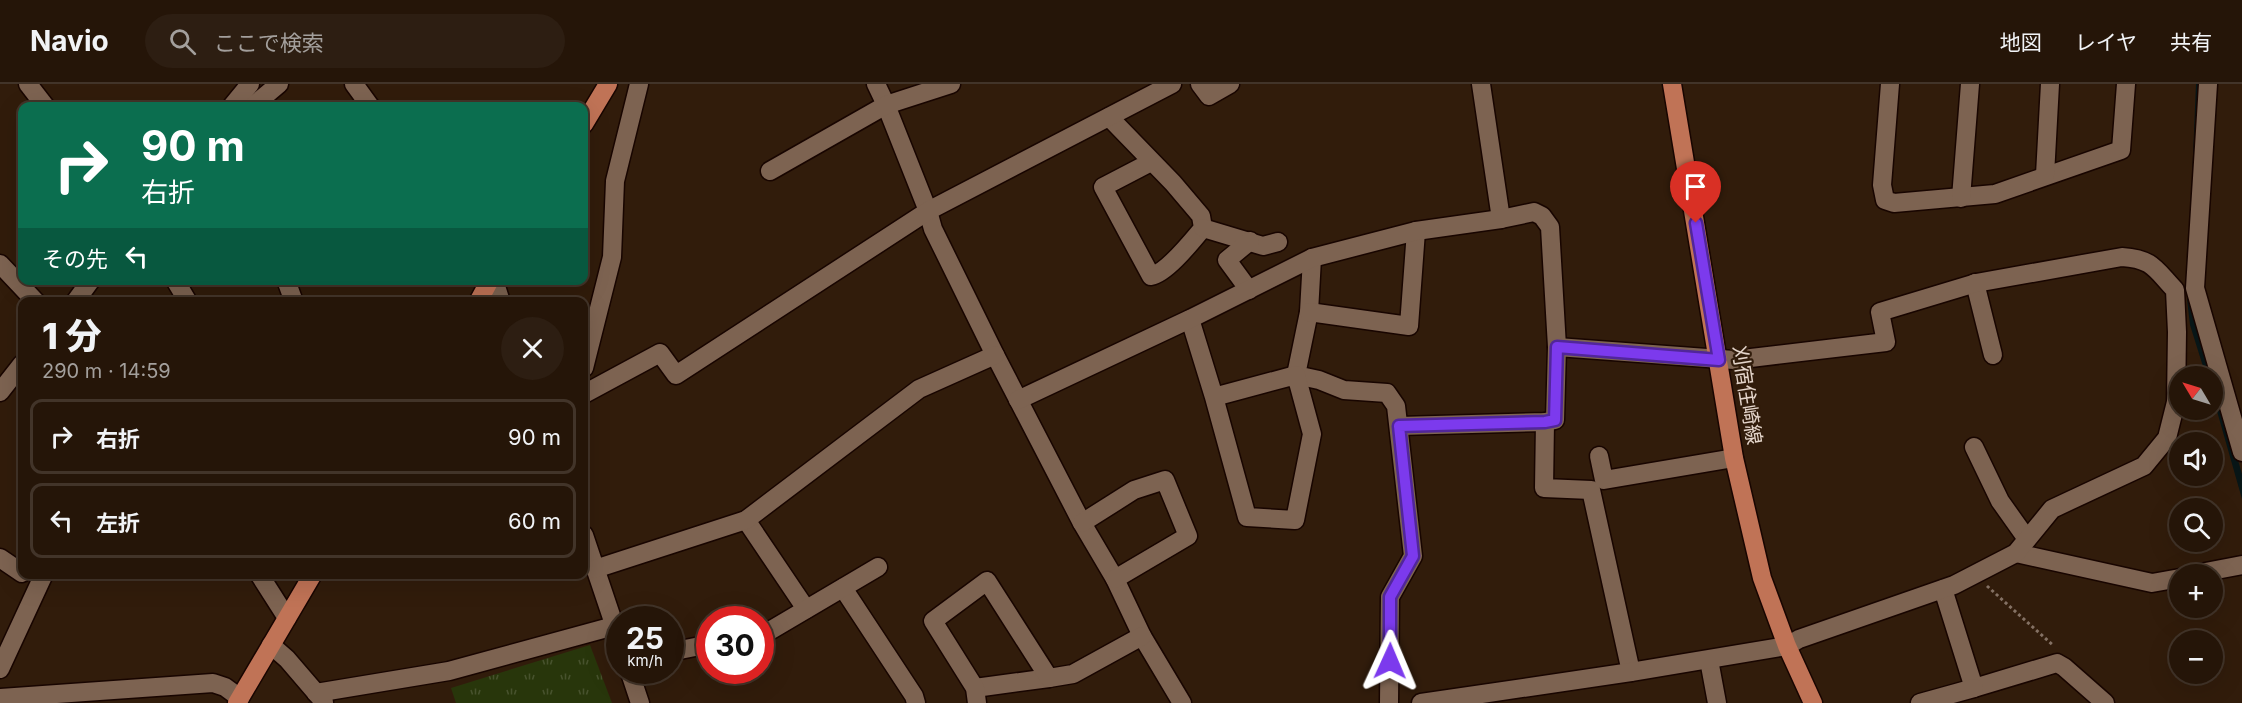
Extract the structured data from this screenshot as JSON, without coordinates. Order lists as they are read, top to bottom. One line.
{"streets":{"main road":["刈宿住崎線"]},"north":"top left","page":{"header":"Navio","search":"ここで検索","nav":["地図","レイヤ","共有"],"turn":["90 m","右折"],"then":"その先","heading":["1 分","290 m · 14:59"],"map_buttons":["+","−"],"list":[{"name":"右折","value":"90 m"},{"name":"左折","value":"60 m"}],"speed":"25 km/h","limit":"30"}}
